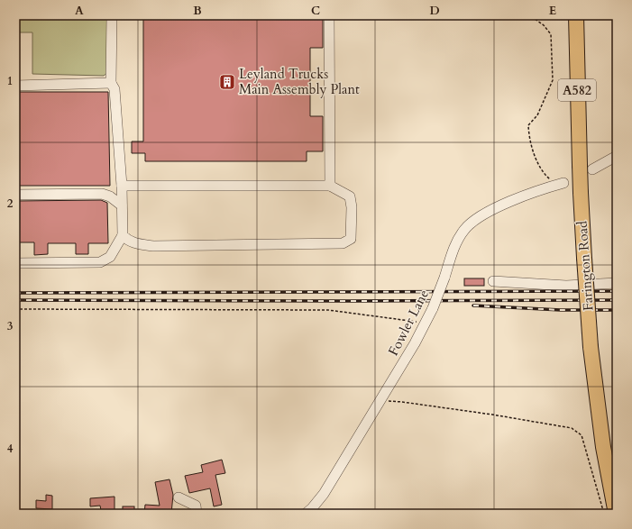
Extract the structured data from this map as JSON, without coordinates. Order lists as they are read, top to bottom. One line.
{"streets":{"highway":["A582","Farington Road"],"street":["Fowler Lane"]},"places":{"building":["Leyland Trucks Main Assembly Plant"]},"grid":{"columns":["A","B","C","D","E"],"rows":["1","2","3","4"]}}
